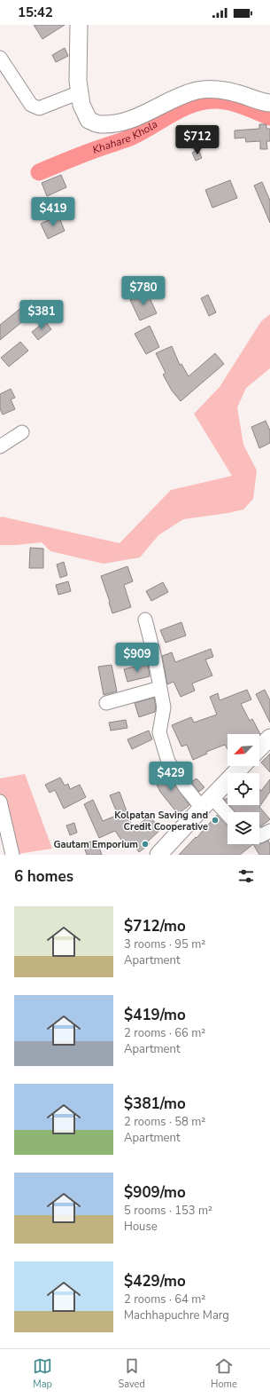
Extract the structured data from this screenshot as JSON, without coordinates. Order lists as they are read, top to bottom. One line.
{"water":["Khahare Khola"],"places":["Kolpatan Saving and Credit Cooperative","Gautam Emporium"],"north":"bottom left","page":{"status":"15:42","price":["$712","$419","$780","$381","$909","$429"],"heading":"6 homes","list":[{"name":"$712/mo","note":"3 rooms · 95 m² · Apartment"},{"name":"$419/mo","note":"2 rooms · 66 m² · Apartment"},{"name":"$381/mo","note":"2 rooms · 58 m² · Apartment"},{"name":"$909/mo","note":"5 rooms · 153 m² · House"},{"name":"$429/mo","note":"2 rooms · 64 m² · Machhapuchre Marg"}],"tabs":["Map","Saved","Home"]}}
